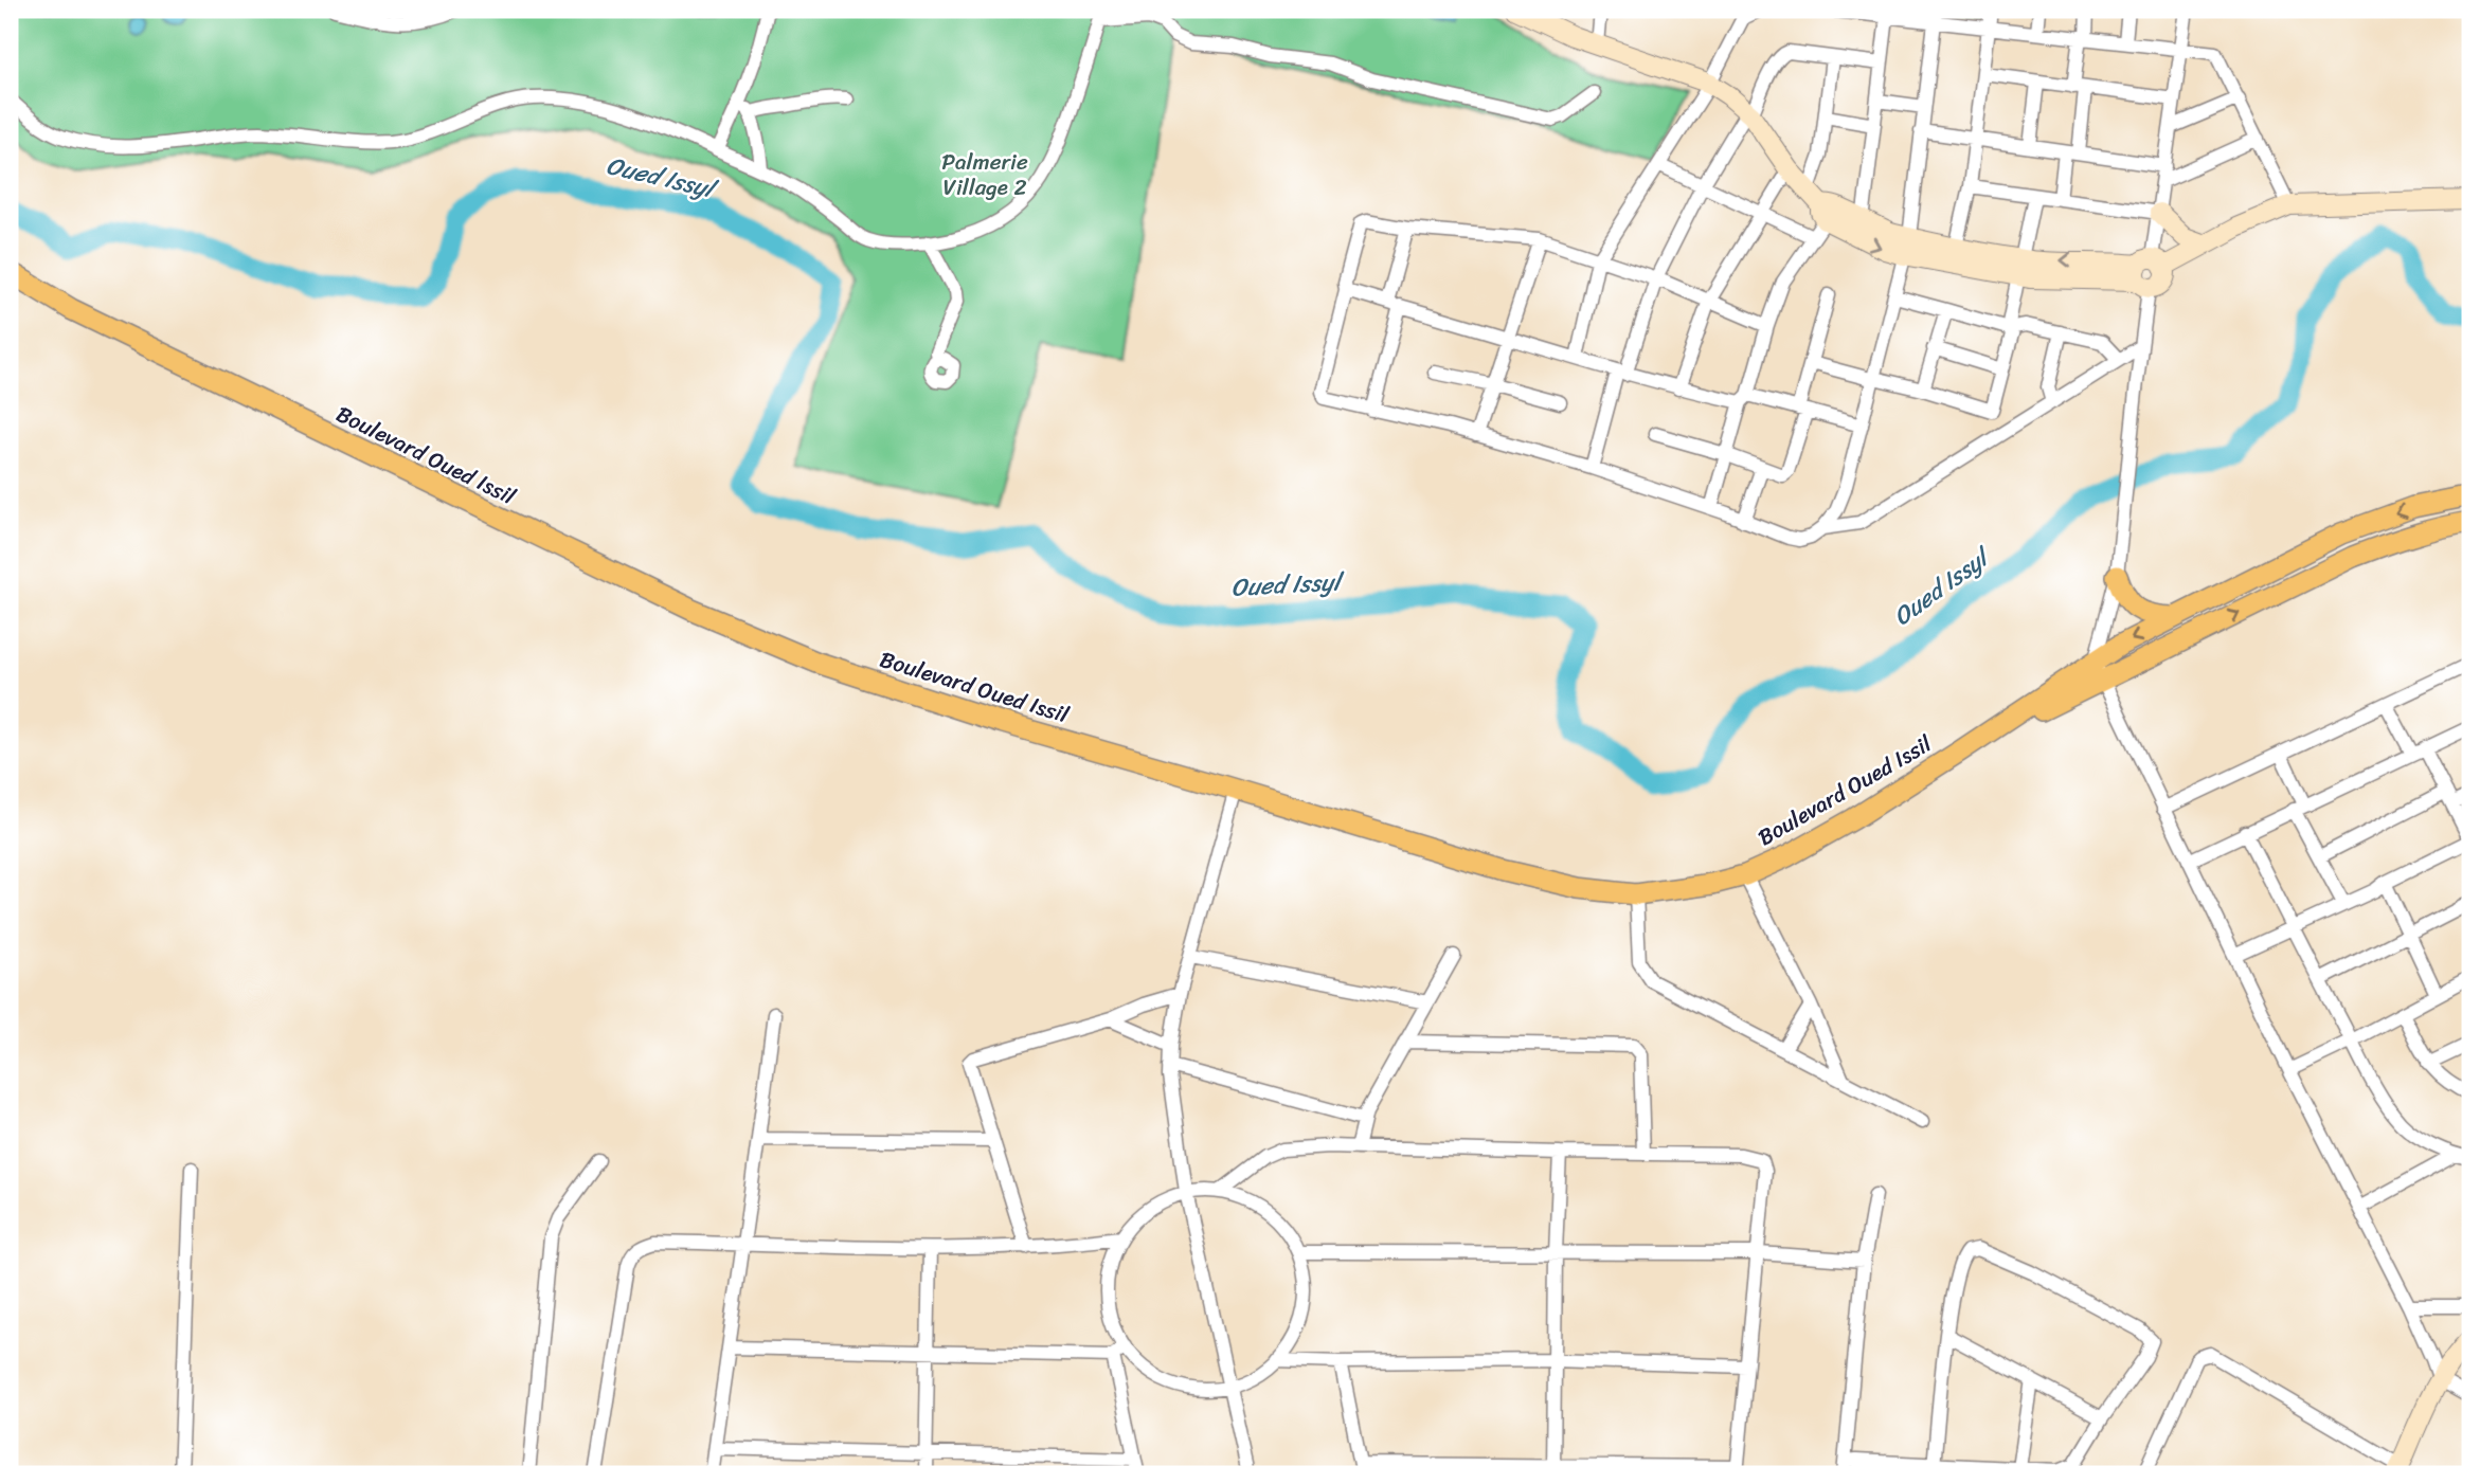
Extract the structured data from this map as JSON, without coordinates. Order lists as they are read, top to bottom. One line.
{"streets":{"main road":["Boulevard Oued Issil"]},"water":["Oued Issyl"],"parks":["Palmerie Village 2"]}
